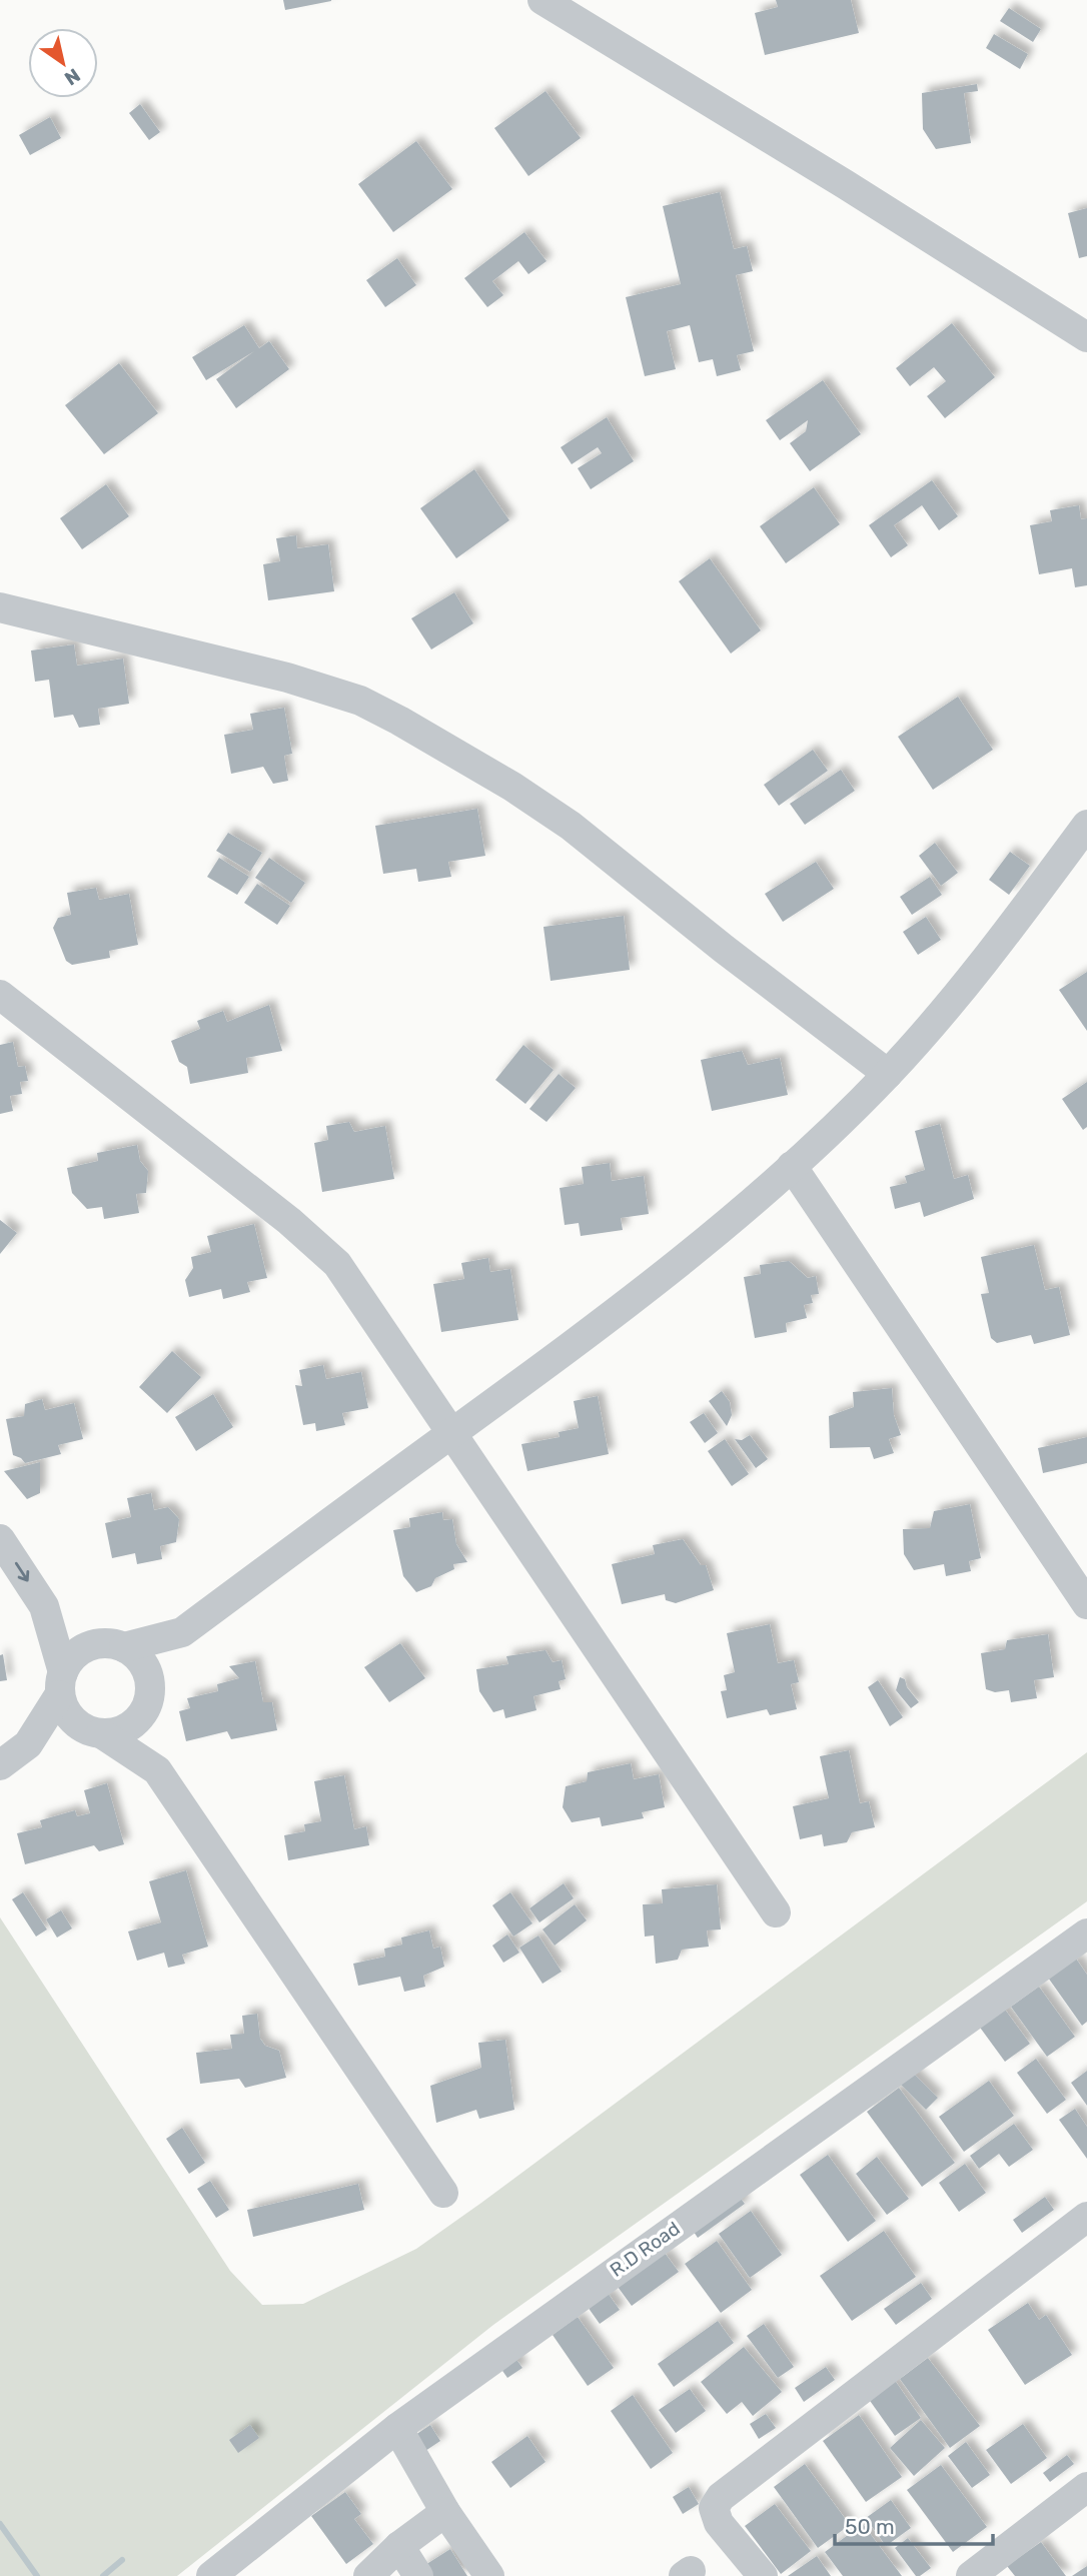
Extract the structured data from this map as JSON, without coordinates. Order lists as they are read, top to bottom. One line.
{"streets":{"street":["R.D Road"]},"scale_bar":"50 m","north":"bottom right"}
